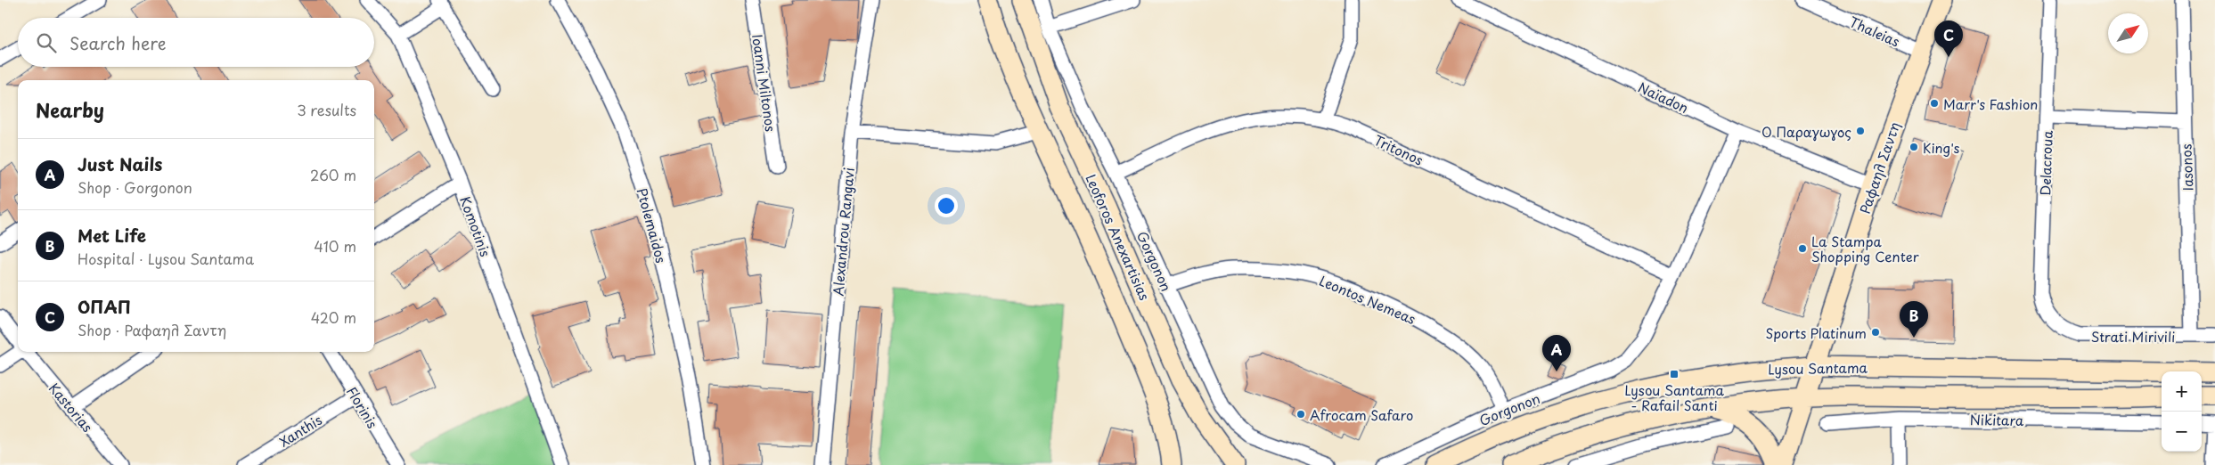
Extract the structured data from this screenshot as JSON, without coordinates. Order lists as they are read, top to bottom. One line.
{"streets":{"main road":["Ραφαηλ Σαντη","Leoforos Anexartisias","Lysou Santama"],"street":["Thaleias","Ioanni Miltonos","Naïadon","Tritonos","Delacroua","Iasonos","Ptolemaidos","Komotinis","Alexandrou Rangavi","Gorgonon","Leontos Nemeas","Strati Mirivili","Kastorias","Florinis","Nikitara","Xanthis"]},"crossings":[["Thaleias","Ραφαηλ Σαντη"],["Naïadon","Ραφαηλ Σαντη"],["Tritonos","Gorgonon"],["Delacroua","Strati Mirivili"],["Ραφαηλ Σαντη","Lysou Santama"],["Iasonos","Strati Mirivili"],["Gorgonon","Leontos Nemeas"],["Florinis","Xanthis"]],"places":{"other":["Marr's Fashion","Ο Παραγωγος","King's","La Stampa Shopping Center","Sports Platinum","Afrocam Safaro"],"transit":["Lysou Santama - Rafail Santi"]},"north":"top right","page":{"search":"Search here","pins":["C","B","A"],"heading":["Nearby","3 results"],"list":[{"mark":"A","name":"Just Nails","note":"Shop · Gorgonon","value":"260 m"},{"mark":"B","name":"Met Life","note":"Hospital · Lysou Santama","value":"410 m"},{"mark":"C","name":"ΟΠΑΠ","note":"Shop · Ραφαηλ Σαντη","value":"420 m"}],"map_buttons":["+","−"]}}
